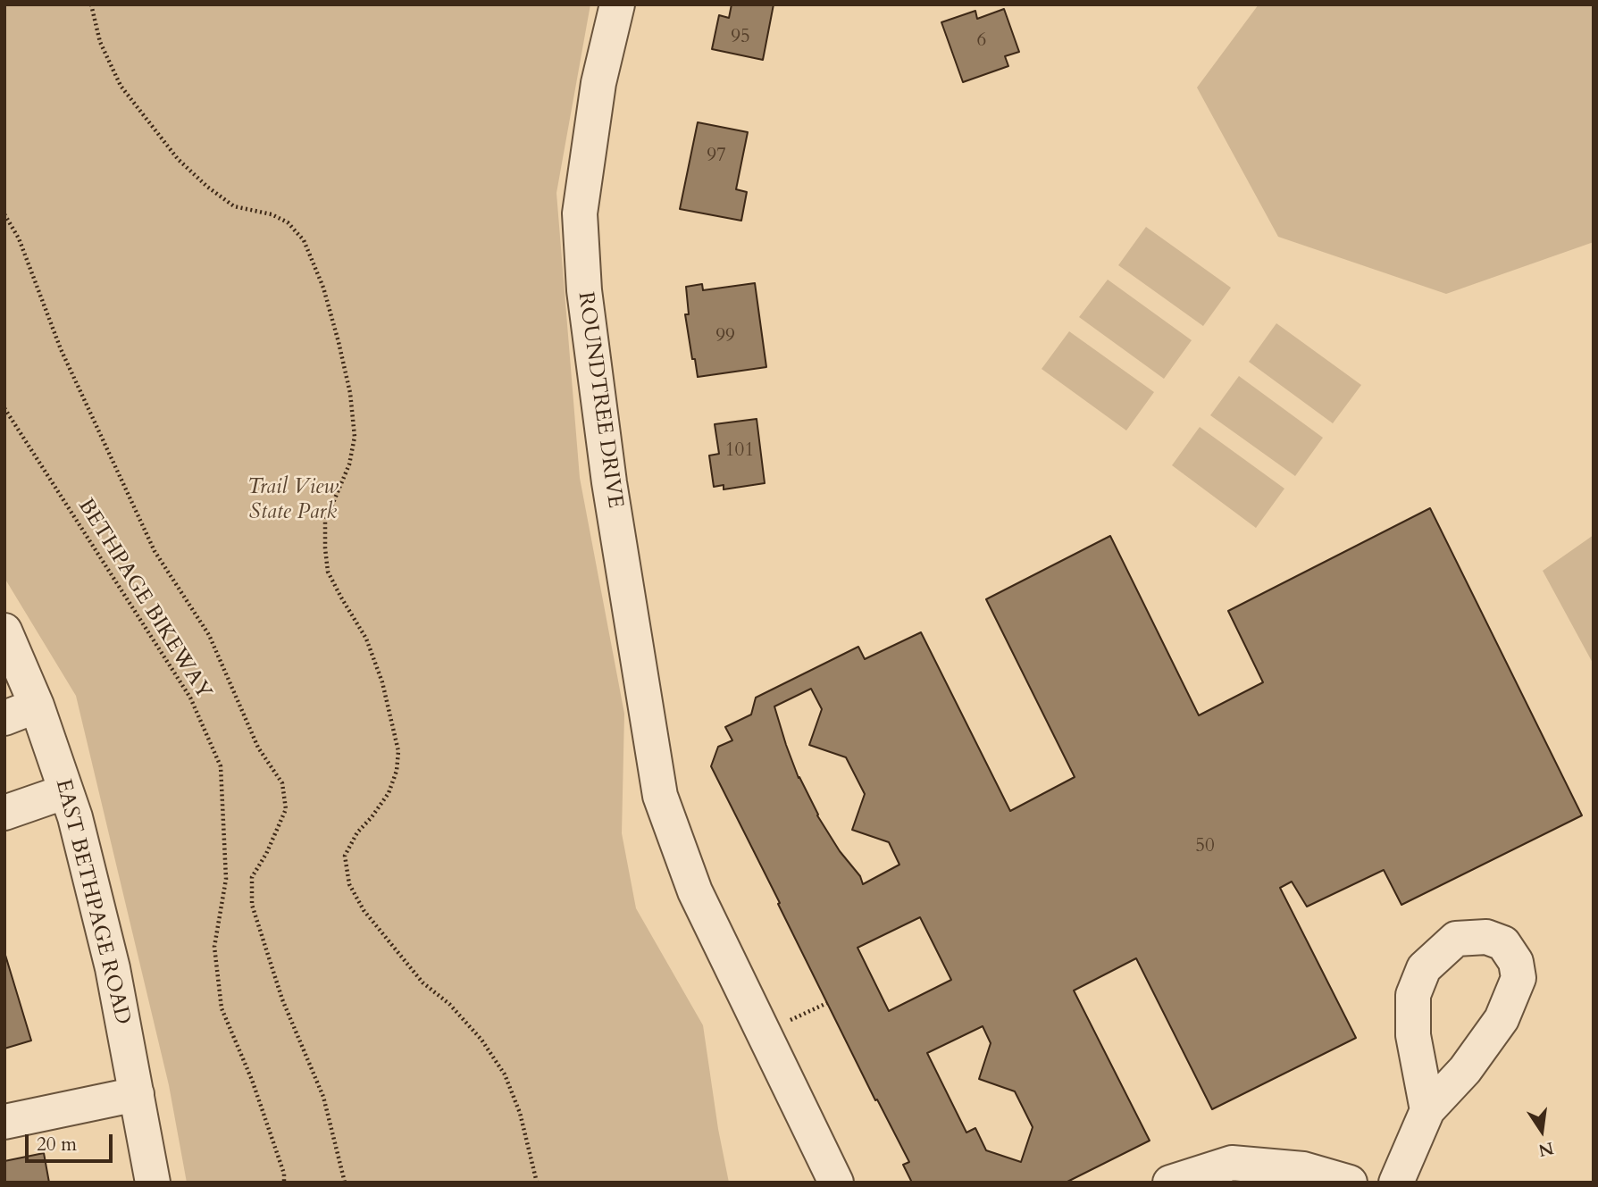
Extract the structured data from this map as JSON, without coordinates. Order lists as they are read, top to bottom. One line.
{"streets":{"street":["ROUNDTREE DRIVE","EAST BETHPAGE ROAD"],"path":["BETHPAGE BIKEWAY"]},"parks":["Trail View State Park"],"house_numbers":["95","6","97","99","101","50"],"scale_bar":"20 m","north":"bottom"}
